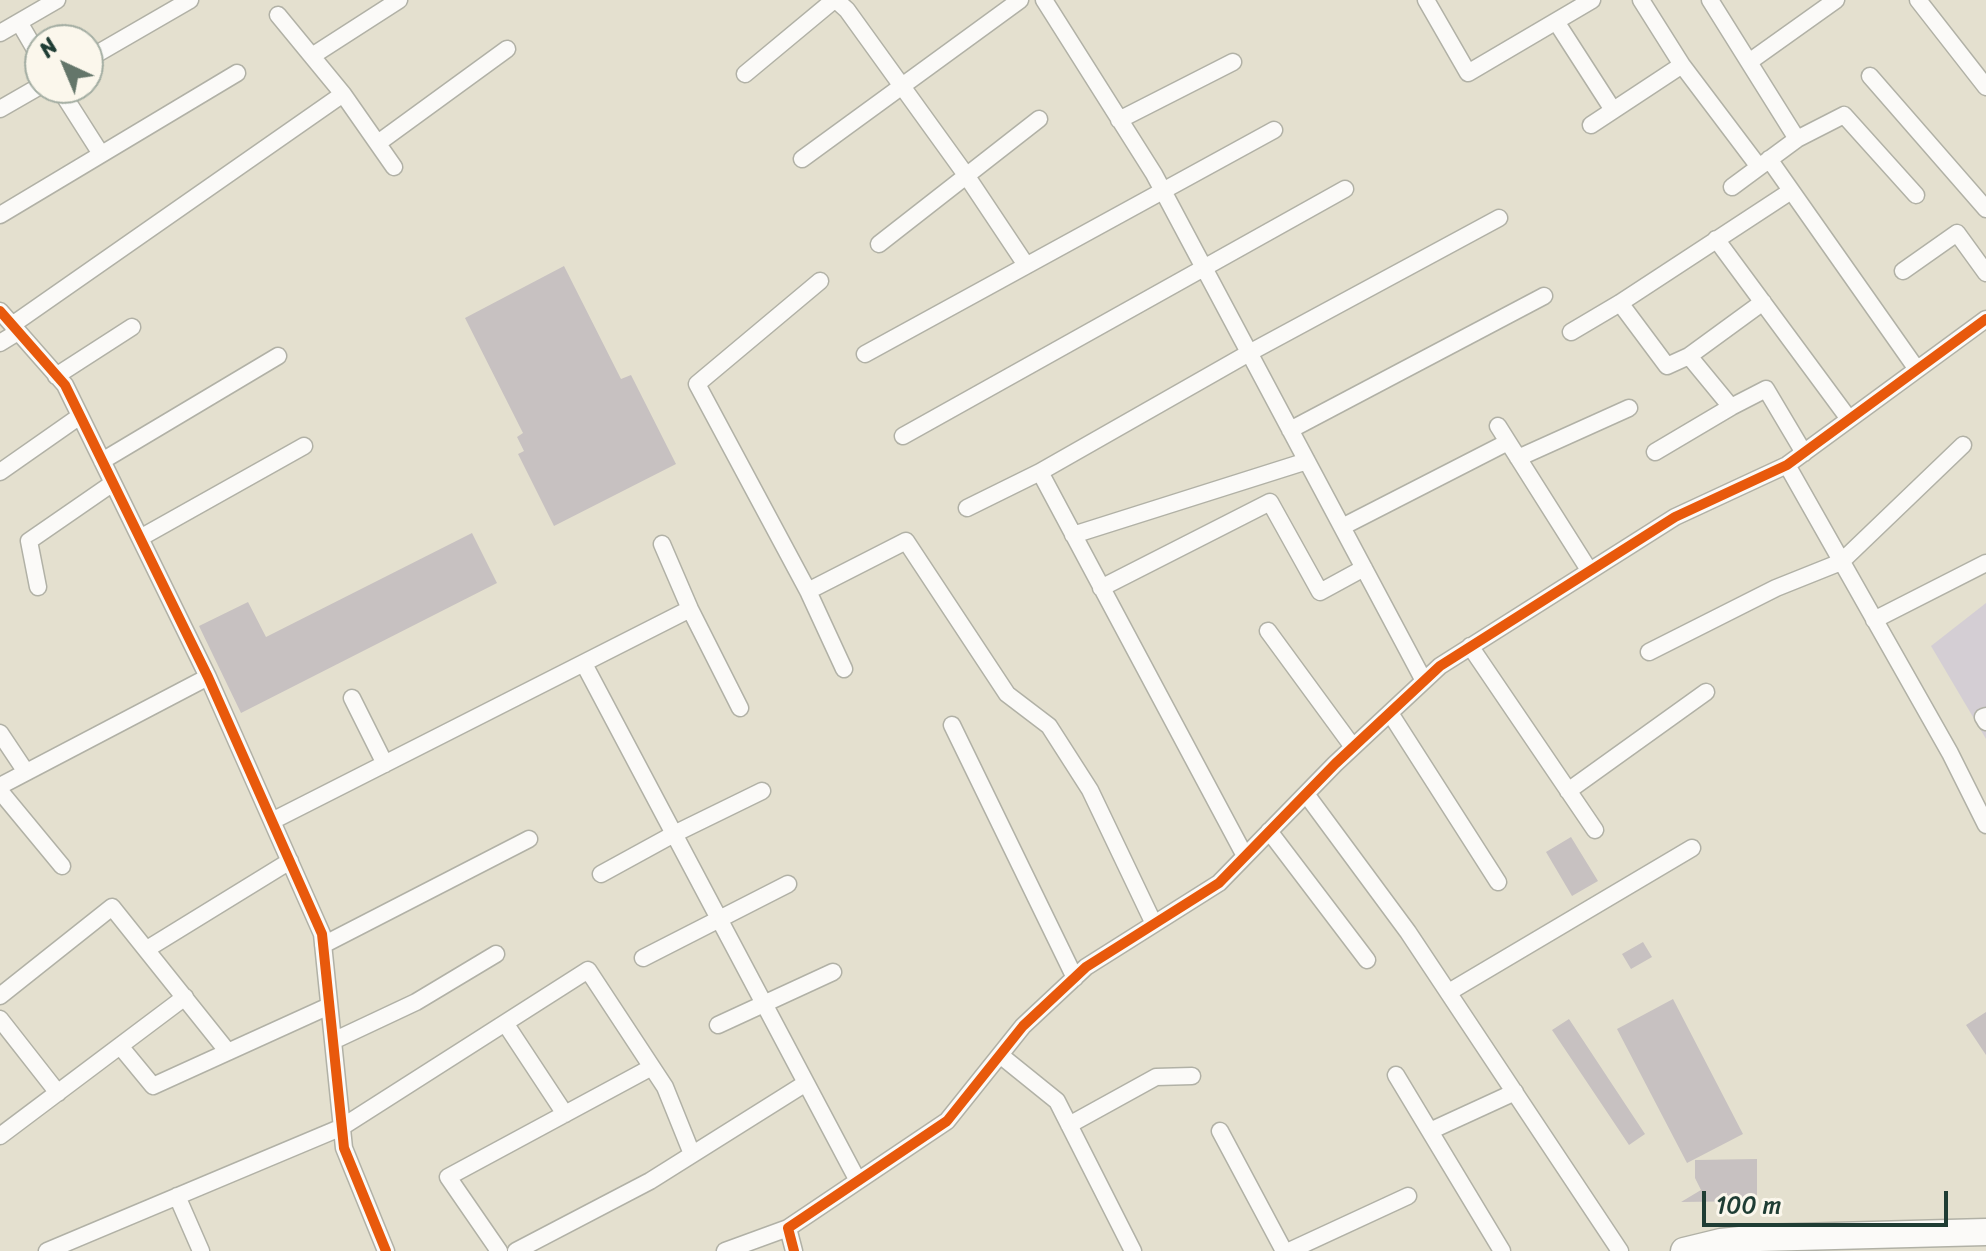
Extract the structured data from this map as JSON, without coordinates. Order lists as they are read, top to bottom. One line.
{"scale_bar":"100 m","north":"top left"}
